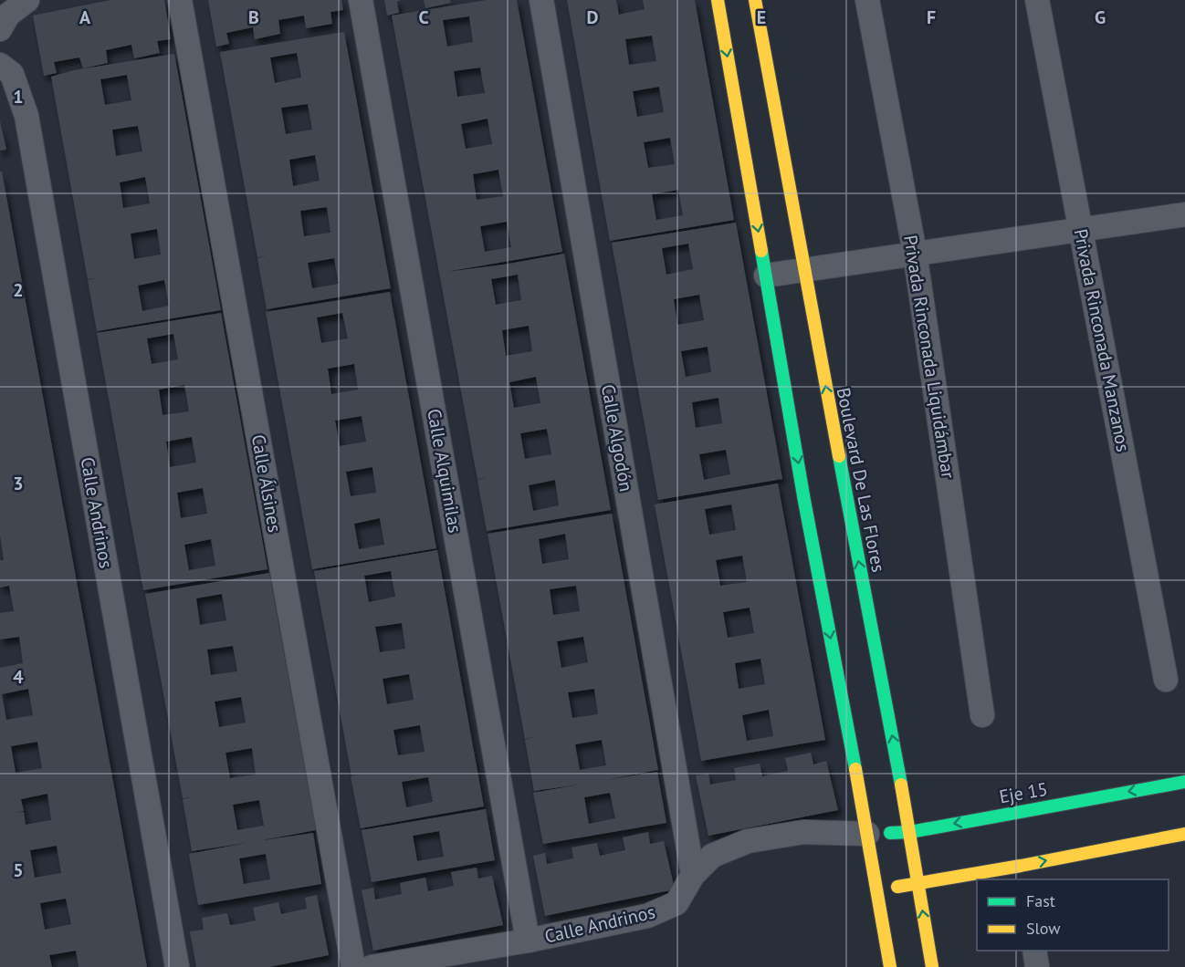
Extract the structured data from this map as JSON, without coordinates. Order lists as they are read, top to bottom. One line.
{"streets":{"street":["Privada Rinconada Manzanos","Privada Rinconada Liquidámbar","Calle Algodón","Calle Alquimilas","Boulevard De Las Flores","Calle Álsines","Calle Andrinos","Eje 15"]},"crossings":[["Calle Algodón","Calle Andrinos"],["Calle Alquimilas","Calle Andrinos"],["Boulevard De Las Flores","Eje 15"],["Calle Andrinos","Eje 15"]],"legend":["Fast","Slow"],"grid":{"columns":["A","B","C","D","E","F","G"],"rows":["1","2","3","4","5"]}}
